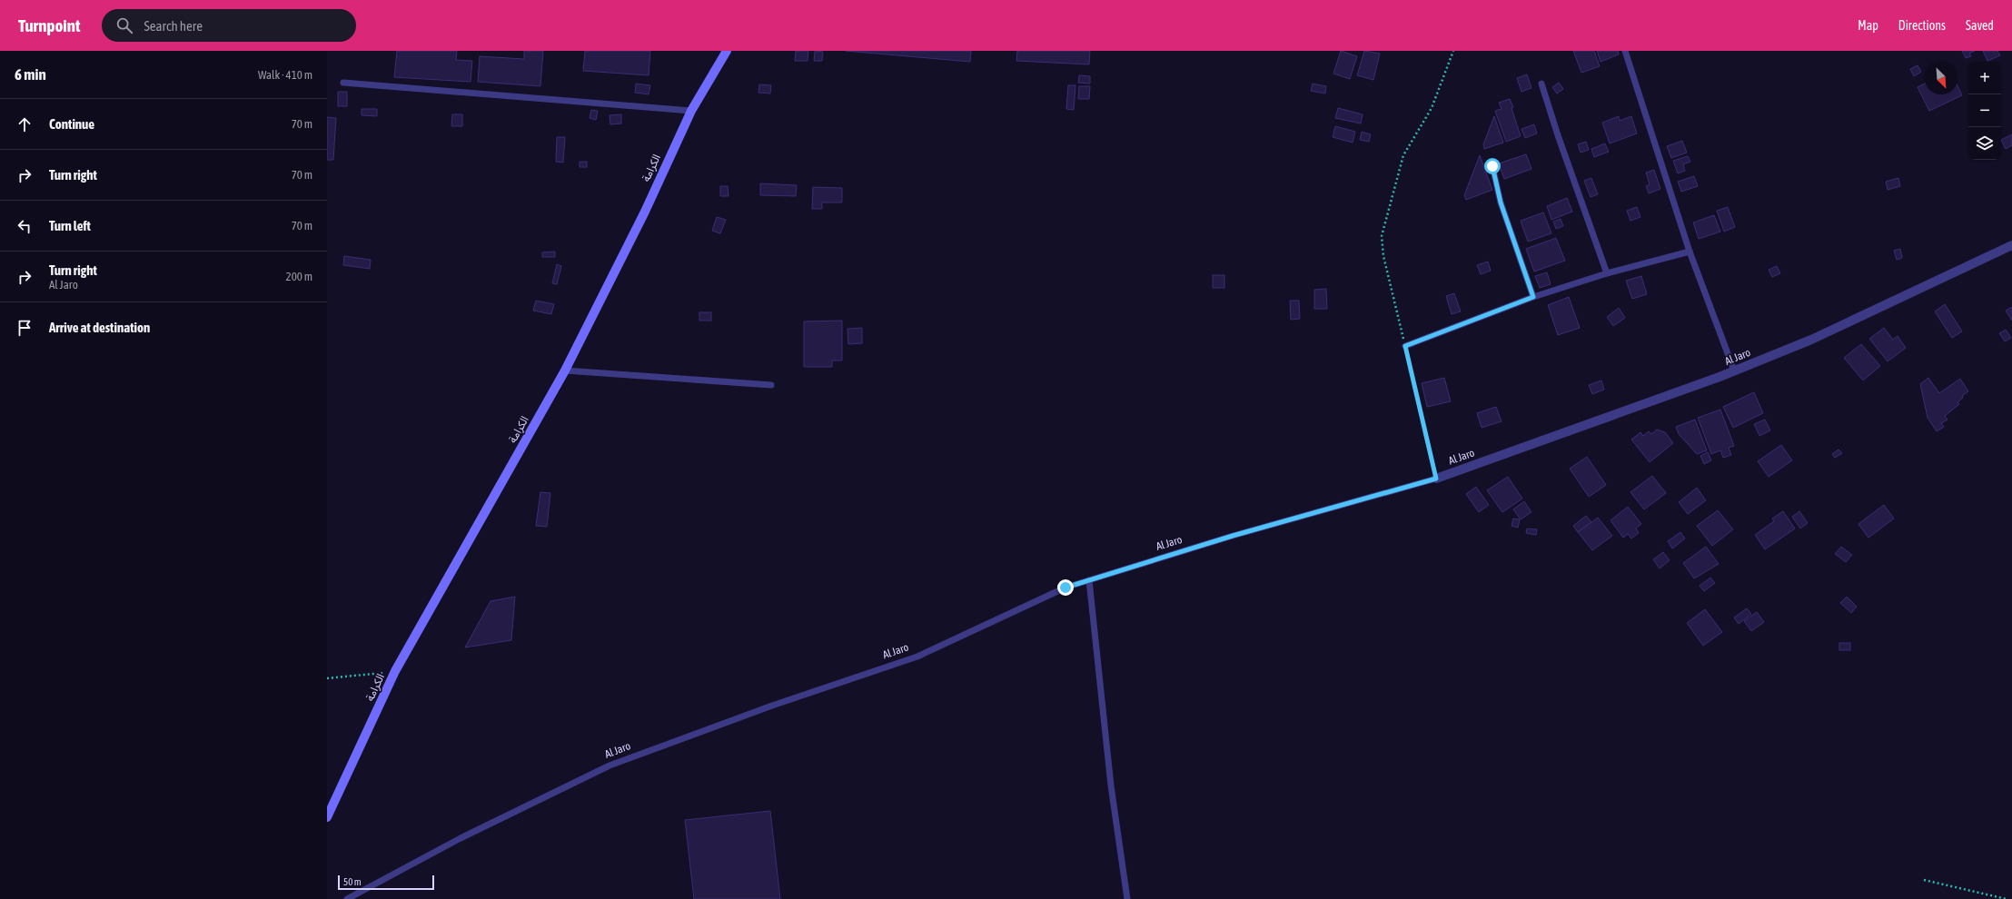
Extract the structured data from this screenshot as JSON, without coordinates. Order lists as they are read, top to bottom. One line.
{"streets":{"main road":["الكرامة"],"street":["Al Jaro"]},"scale_bar":"50 m","north":"bottom right","page":{"header":"Turnpoint","search":"Search here","nav":["Map","Directions","Saved"],"heading":["6 min","Walk · 410 m"],"map_buttons":["+","−"],"list":[["Continue","70 m"],["Turn right","70 m"],["Turn left","70 m"],["Turn right","Al Jaro","200 m"],"Arrive at destination"],"scale":"50 m"}}
